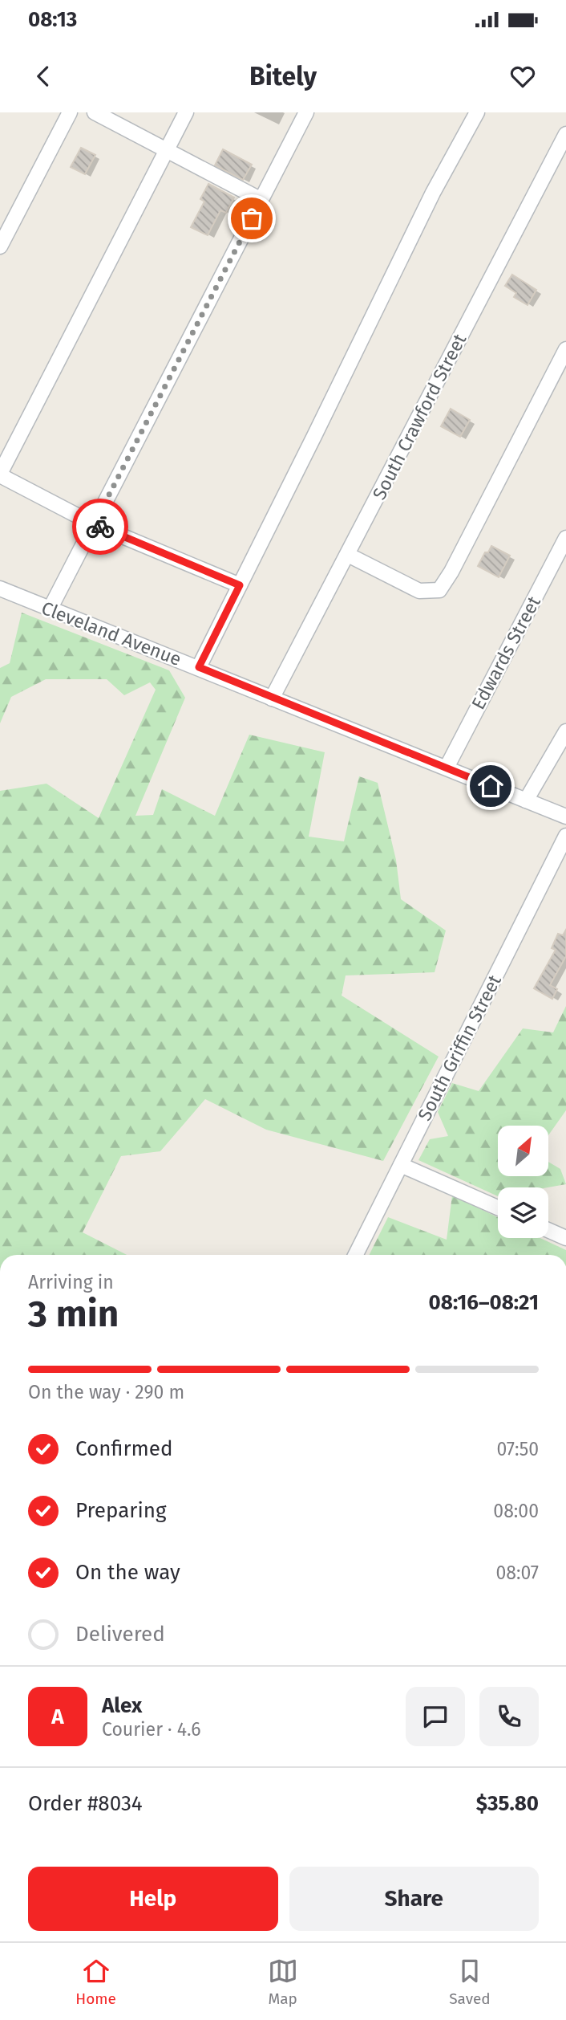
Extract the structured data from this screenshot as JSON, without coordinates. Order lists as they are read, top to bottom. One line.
{"streets":{"street":["South Crawford Street","Cleveland Avenue","Edwards Street","South Griffin Street"]},"crossings":[["South Crawford Street","Cleveland Avenue"],["Cleveland Avenue","Edwards Street"]],"north":"top right","page":{"status":"08:13","header":"Bitely","heading":["3 min","Arriving in","08:16–08:21"],"panel":["Alex","Courier · 4.6","Order #8034","$35.80"],"bar":"On the way · 290 m","list":[["Confirmed","07:50"],["Preparing","08:00"],["On the way","08:07"],"Delivered"],"round":"A","buttons":["Help","Share"],"tabs":["Home","Map","Saved"]}}
